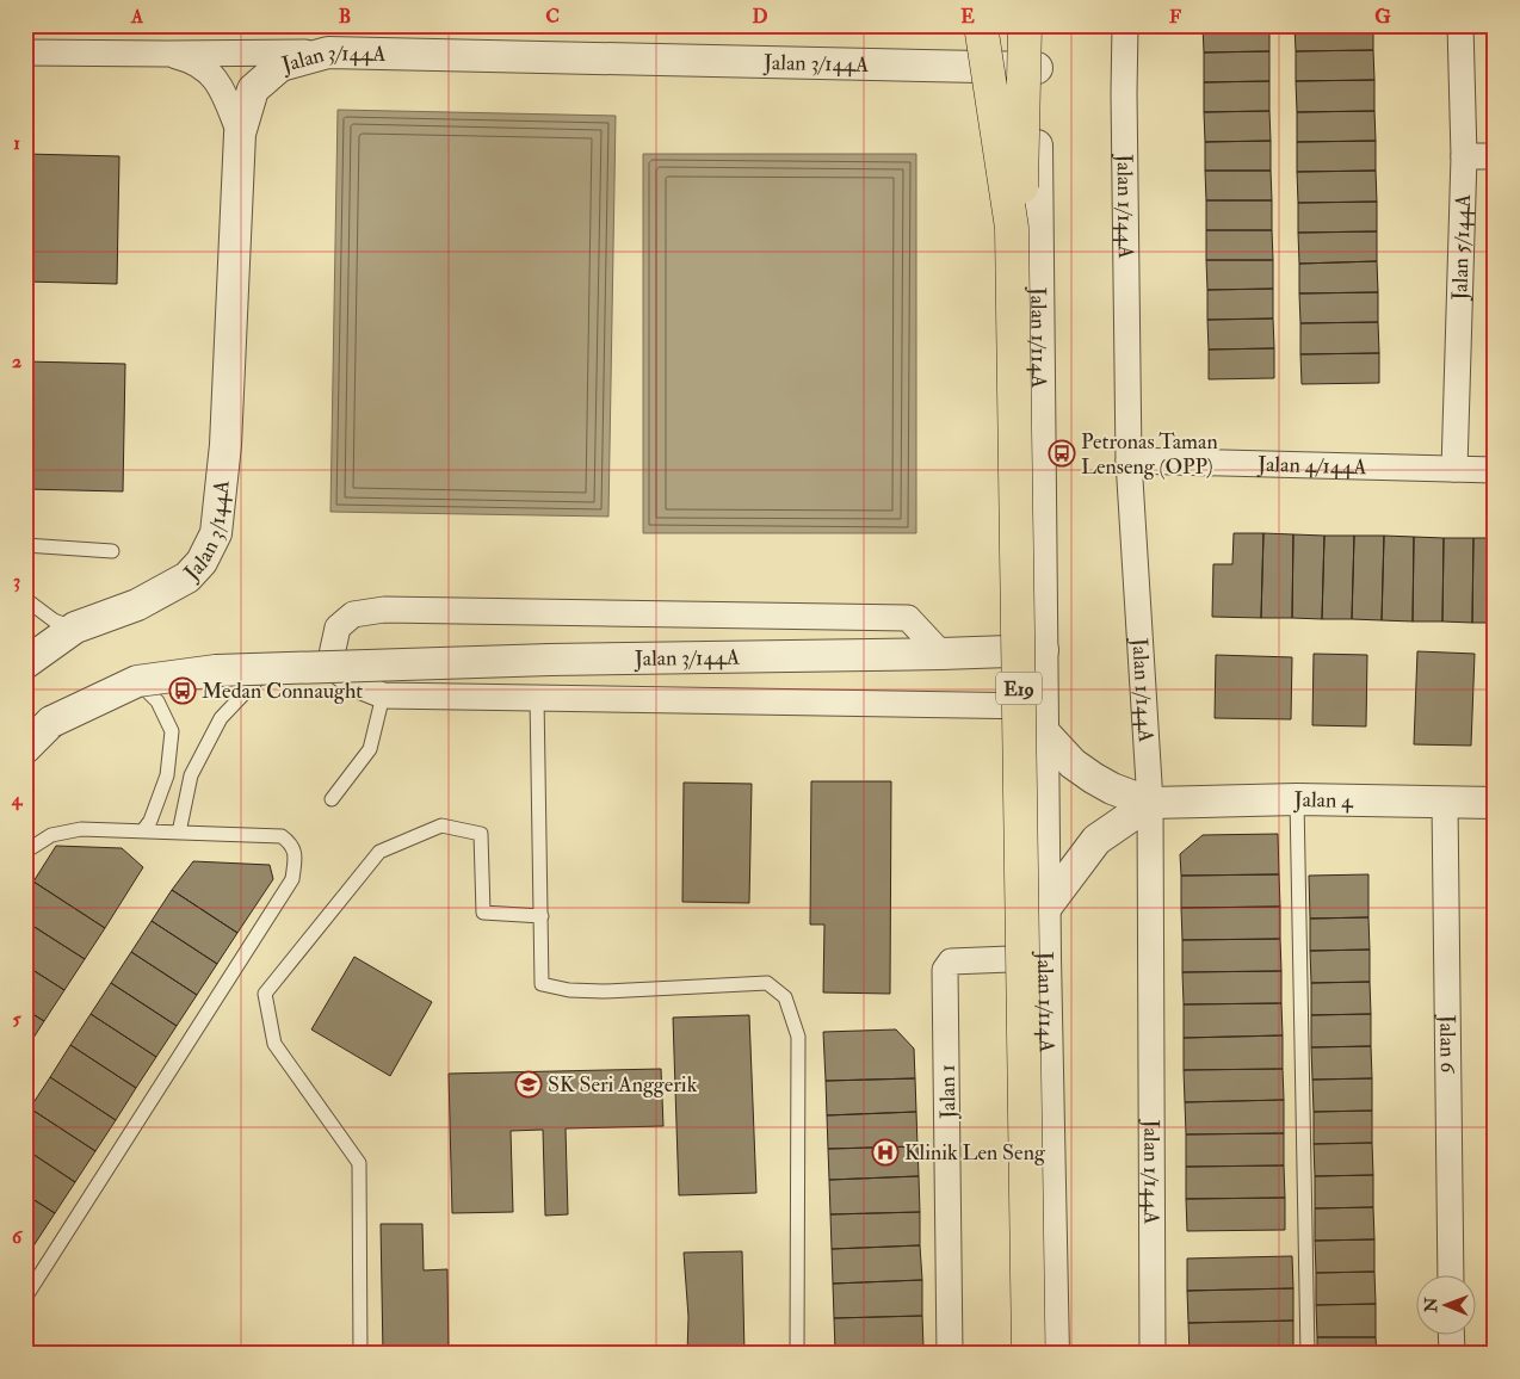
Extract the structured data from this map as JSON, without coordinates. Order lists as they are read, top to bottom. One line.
{"streets":{"highway":["E19"],"street":["Jalan 3/144A","Jalan 1/144A","Jalan 5/144A","Jalan 1/114A","Jalan 4/144A","Jalan 4","Jalan 6","Jalan 1"]},"crossings":[["Jalan 3/144A","Jalan 1/114A"],["Jalan 1/144A","Jalan 4/144A"],["Jalan 1/144A","Jalan 4"],["Jalan 5/144A","Jalan 4/144A"],["Jalan 1/114A","Jalan 1"],["Jalan 4","Jalan 6"]],"places":{"bus stop":["Petronas Taman Lenseng (OPP)","Medan Connaught"],"school or university":["SK Seri Anggerik"],"hospital":["Klinik Len Seng"]},"north":"left","grid":{"columns":["A","B","C","D","E","F","G"],"rows":["1","2","3","4","5","6"]}}
